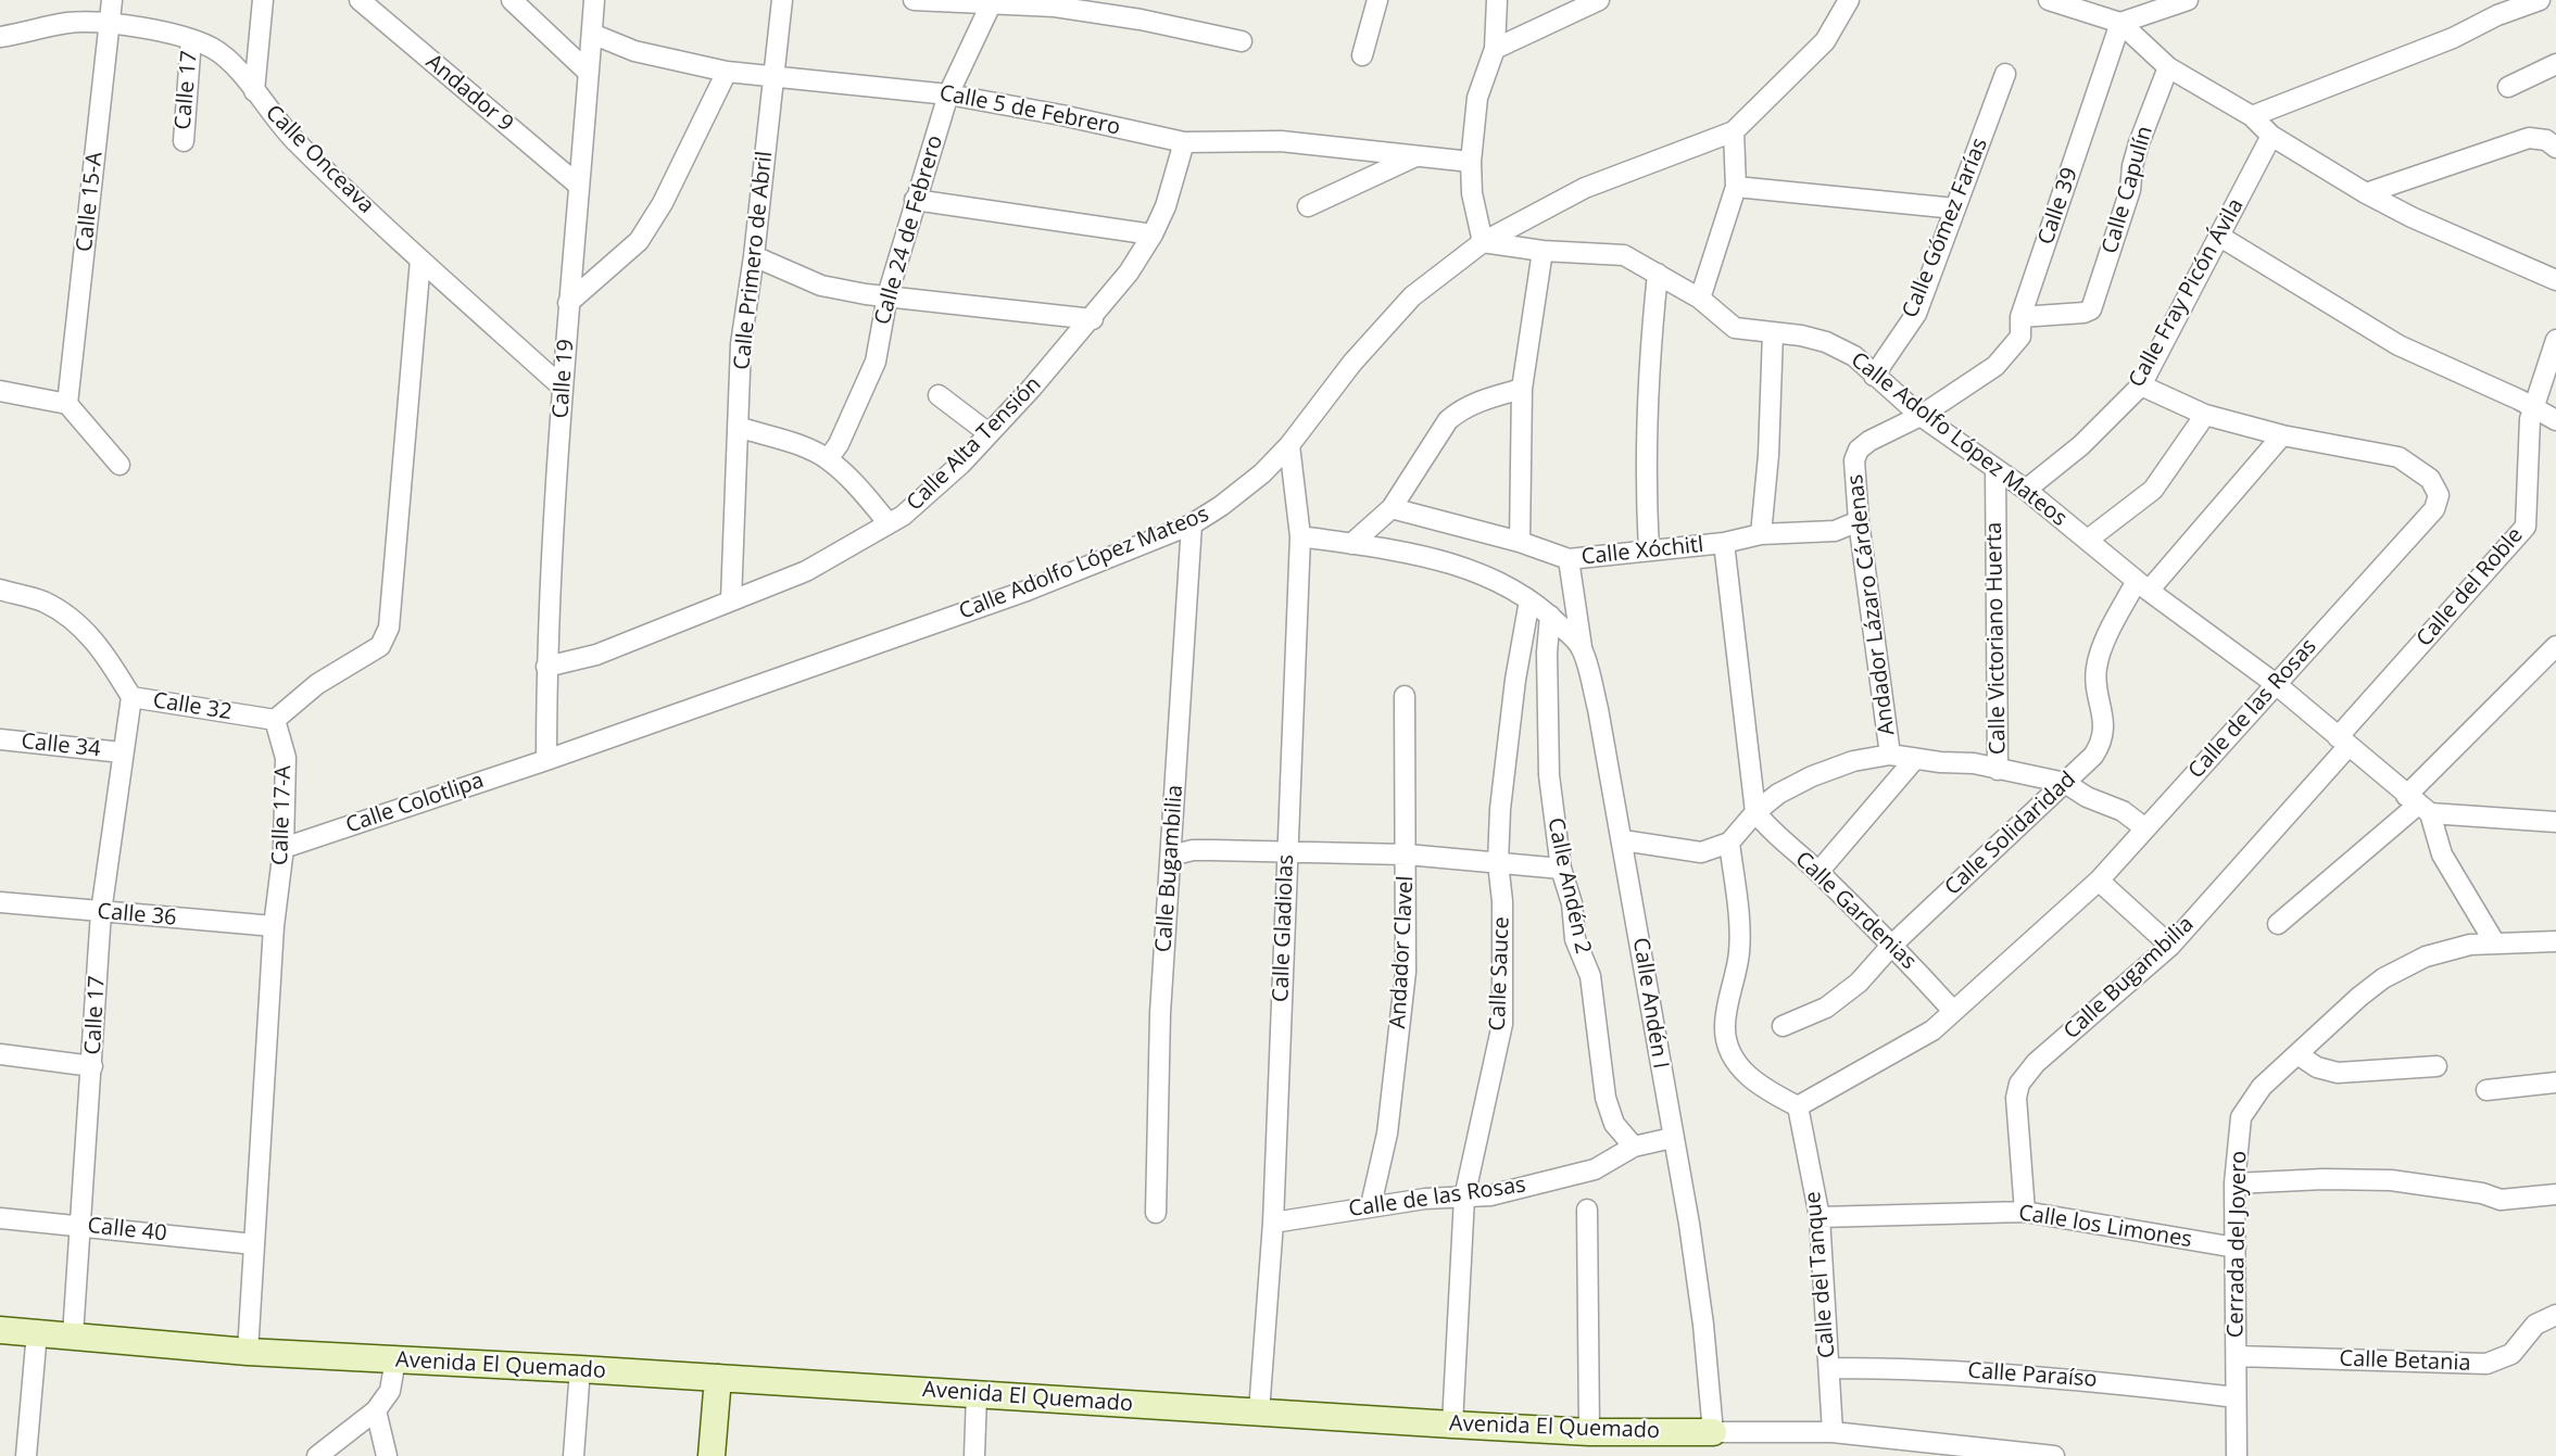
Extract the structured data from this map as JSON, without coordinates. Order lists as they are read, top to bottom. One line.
{"streets":{"main road":["Avenida El Quemado"],"street":["Calle 17","Andador 9","Calle 5 de Febrero","Calle Onceava","Calle Capulín","Calle 15-A","Calle 39","Calle Gómez Farías","Calle 24 de Febrero","Calle Primero de Abril","Calle Fray Picón Ávila","Calle 19","Calle Adolfo López Mateos","Calle Alta Tensión","Calle Xóchitl","Calle del Roble","Andador Lázaro Cárdenas","Calle Victoriano Huerta","Calle 32","Calle de las Rosas","Calle 34","Calle Colotlipa","Calle 17-A","Calle Solidaridad","Calle Bugambilia","Calle Andén 2","Calle Gardenias","Calle 36","Calle Gladiolas","Andador Clavel","Calle Sauce","Calle Andén I","Calle los Limones","Calle 40","Cerrada del Joyero","Calle del Tanque","Calle Betania","Calle Paraíso"]},"crossings":[["Calle 17","Calle Onceava"],["Calle 17","Calle 32"],["Calle 17","Calle 34"],["Calle 17","Calle 36"],["Calle 17","Calle 40"],["Calle 17","Avenida El Quemado"],["Andador 9","Calle 19"],["Calle 5 de Febrero","Calle 24 de Febrero"],["Calle 5 de Febrero","Calle Primero de Abril"],["Calle 5 de Febrero","Calle 19"],["Calle 5 de Febrero","Calle Alta Tensión"],["Calle Onceava","Calle 15-A"],["Calle Onceava","Calle 19"],["Calle Capulín","Calle 39"],["Calle 39","Calle Adolfo López Mateos"],["Calle 39","Andador Lázaro Cárdenas"],["Calle Gómez Farías","Calle Adolfo López Mateos"],["Calle Primero de Abril","Calle Alta Tensión"],["Calle Fray Picón Ávila","Calle Adolfo López Mateos"],["Calle Fray Picón Ávila","Calle de las Rosas"],["Calle 19","Calle Adolfo López Mateos"],["Calle 19","Calle Alta Tensión"],["Calle 19","Calle Colotlipa"],["Calle Adolfo López Mateos","Calle del Roble"],["Calle Adolfo López Mateos","Andador Lázaro Cárdenas"],["Calle Adolfo López Mateos","Calle Victoriano Huerta"],["Calle Adolfo López Mateos","Calle de las Rosas"],["Calle Adolfo López Mateos","Calle Colotlipa"],["Calle Adolfo López Mateos","Calle Solidaridad"],["Calle Adolfo López Mateos","Calle Bugambilia"],["Calle Adolfo López Mateos","Calle Gladiolas"],["Calle Xóchitl","Andador Lázaro Cárdenas"],["Calle Xóchitl","Calle Andén I"],["Calle del Roble","Calle Bugambilia"],["Calle 32","Calle 17-A"],["Calle de las Rosas","Calle Solidaridad"],["Calle de las Rosas","Calle Andén 2"],["Calle de las Rosas","Calle Gardenias"],["Calle de las Rosas","Calle Gladiolas"],["Calle de las Rosas","Andador Clavel"],["Calle de las Rosas","Calle Sauce"],["Calle de las Rosas","Calle Andén I"],["Calle de las Rosas","Calle del Tanque"],["Calle Colotlipa","Calle 17-A"],["Calle 17-A","Calle 36"],["Calle 17-A","Calle 40"],["Calle 17-A","Avenida El Quemado"],["Calle Solidaridad","Calle Gardenias"],["Calle Bugambilia","Calle los Limones"],["Calle Gladiolas","Avenida El Quemado"],["Calle Sauce","Avenida El Quemado"],["Calle Andén I","Avenida El Quemado"],["Calle los Limones","Cerrada del Joyero"],["Calle los Limones","Calle del Tanque"],["Cerrada del Joyero","Calle Betania"],["Cerrada del Joyero","Calle Paraíso"],["Calle del Tanque","Avenida El Quemado"],["Calle del Tanque","Calle Paraíso"]]}
